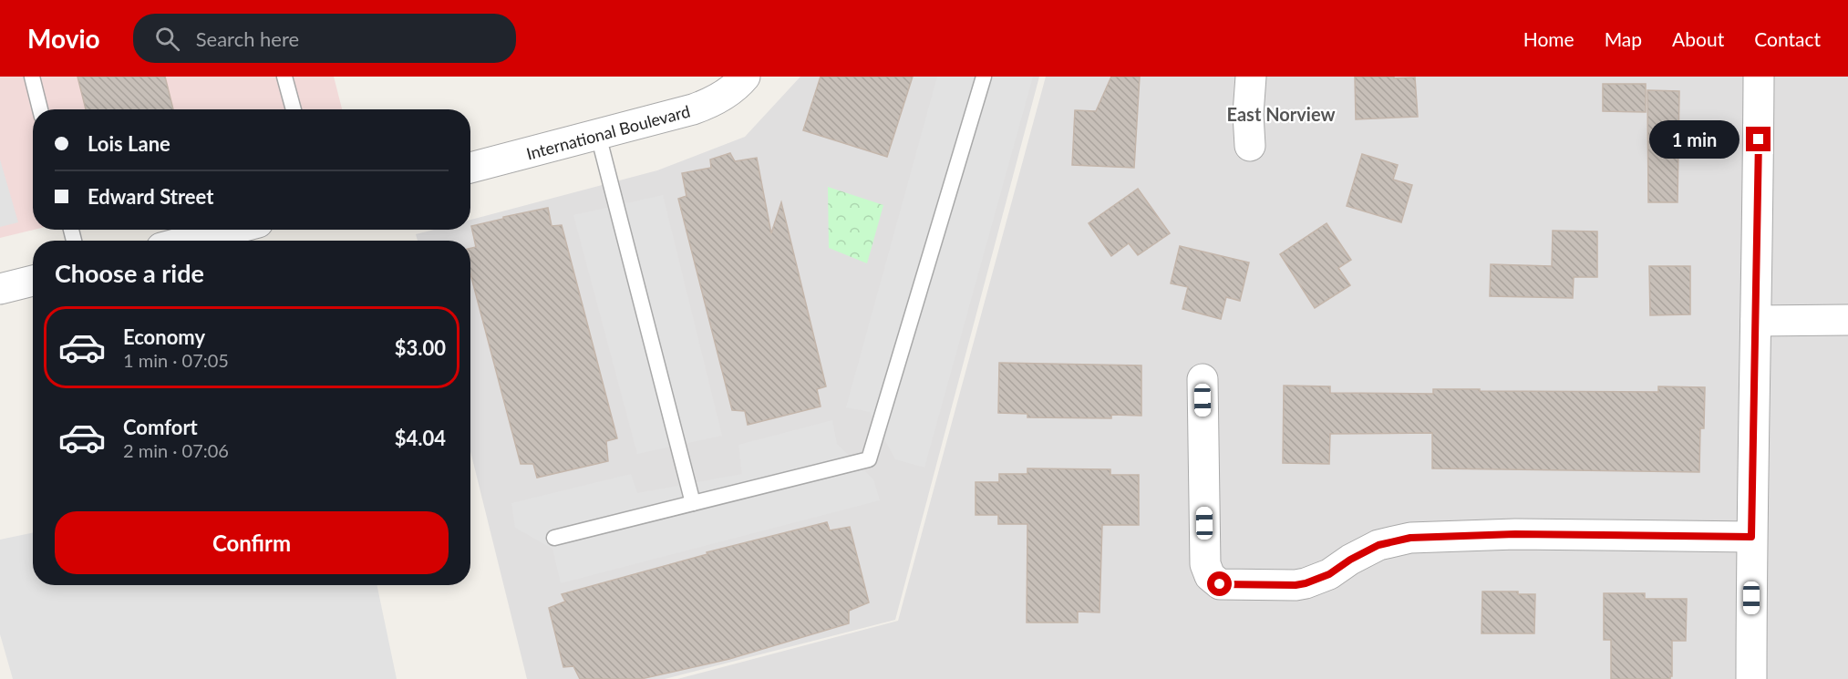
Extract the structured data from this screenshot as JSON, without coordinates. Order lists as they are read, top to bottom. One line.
{"streets":{"street":["International Boulevard"]},"districts":["East Norview"],"page":{"header":"Movio","search":"Search here","nav":["Home","Map","About","Contact"],"banner":["Lois Lane","Edward Street"],"bubble":"1 min","heading":"Choose a ride","list":[{"name":"Economy","note":"1 min · 07:05","value":"$3.00"},{"name":"Comfort","note":"2 min · 07:06","value":"$4.04"}],"buttons":"Confirm"}}
